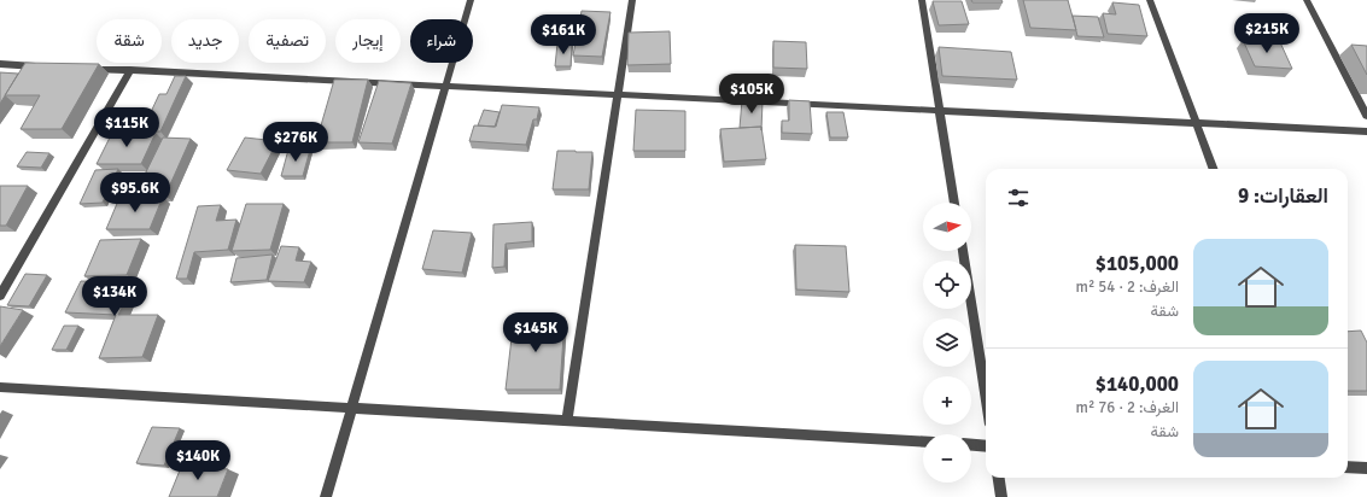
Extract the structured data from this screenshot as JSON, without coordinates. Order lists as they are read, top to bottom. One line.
{"north":"right","page":{"price":["$215K","$161K","$105K","$115K","$276K","$95.6K","$134K","$145K","$140K"],"chip":["شراء","إيجار","تصفية","جديد","شقة"],"heading":"العقارات: 9","map_buttons":["+","−"],"list":[{"name":"$105,000","note":"الغرف: 2 · 54 m² · شقة"},{"name":"$140,000","note":"الغرف: 2 · 76 m² · شقة"}]}}
